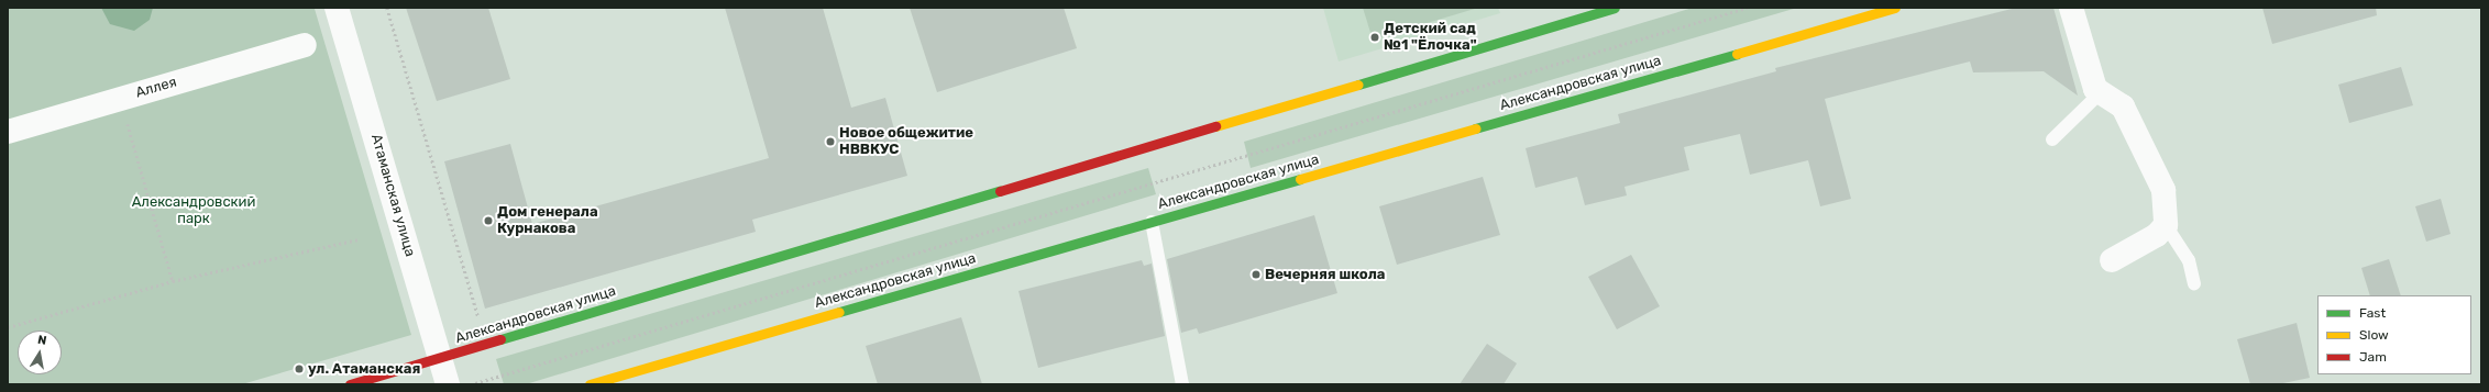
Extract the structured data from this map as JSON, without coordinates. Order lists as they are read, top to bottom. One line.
{"streets":{"street":["Александровская улица","Аллея","Атаманская улица"]},"crossings":[["Александровская улица","Атаманская улица"]],"parks":["Александровский парк"],"places":["Детский сад №1 \"Ёлочка\"","Новое общежитие НВВКУС","Дом генерала Курнакова","Вечерняя школа","ул. Атаманская"],"legend":["Fast","Slow","Jam"],"north":"top"}
